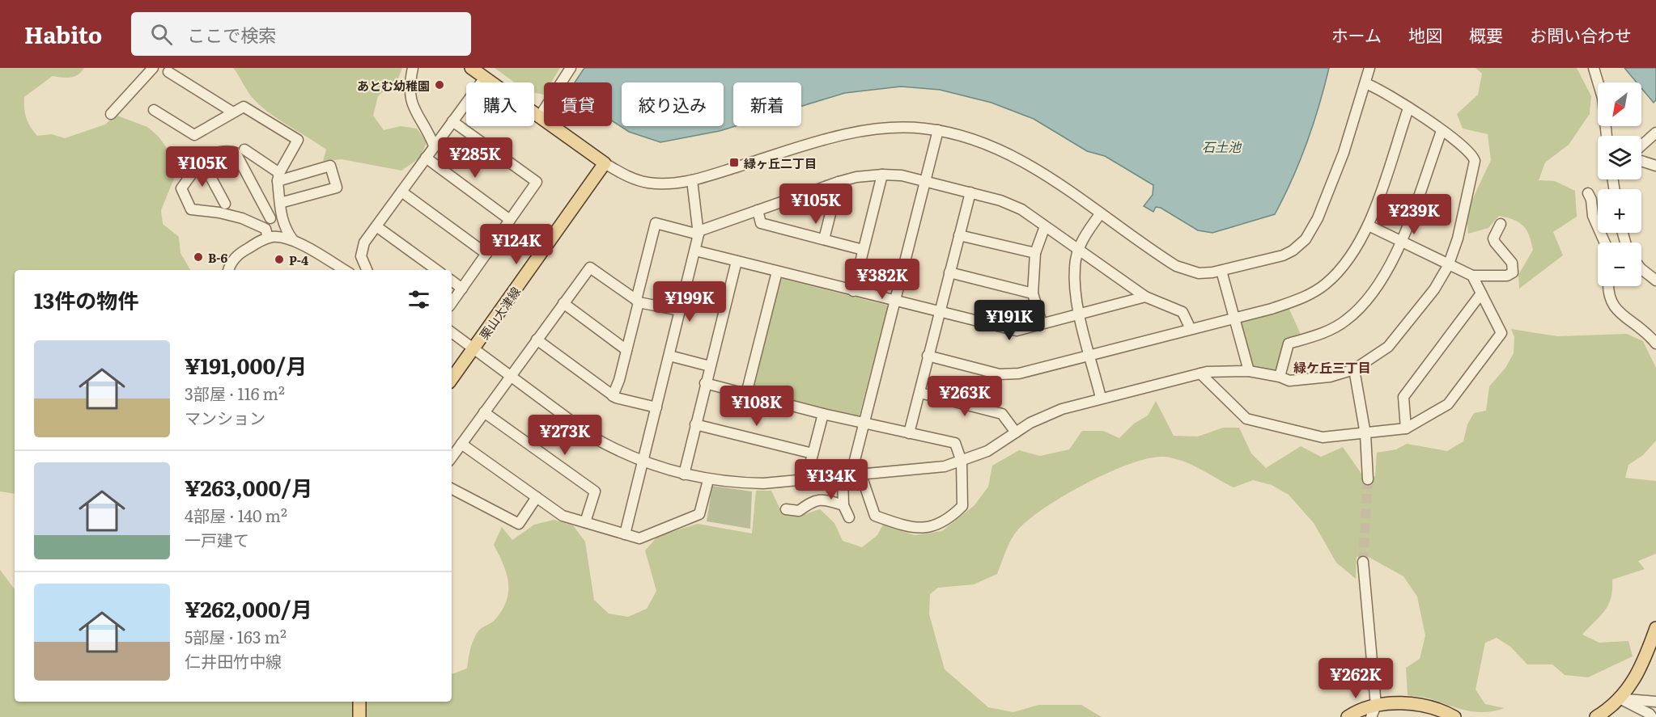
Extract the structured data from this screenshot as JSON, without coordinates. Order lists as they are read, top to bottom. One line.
{"streets":{"main road":["栗山大津線"]},"districts":["緑ケ丘三丁目"],"water":["石土池"],"places":{"other":["あとむ幼稚園","B-6","P-4"],"transit":["緑ヶ丘二丁目"]},"north":"bottom left","page":{"header":"Habito","search":"ここで検索","nav":["ホーム","地図","概要","お問い合わせ"],"map_buttons":["+","−"],"chip":["購入","賃貸","絞り込み","新着"],"price":["¥285K","¥105K","¥105K","¥239K","¥124K","¥382K","¥199K","¥191K","¥263K","¥108K","¥273K","¥134K","¥262K"],"heading":"13件の物件","list":[{"name":"¥191,000/月","note":"3部屋 · 116 m² · マンション"},{"name":"¥263,000/月","note":"4部屋 · 140 m² · 一戸建て"},{"name":"¥262,000/月","note":"5部屋 · 163 m² · 仁井田竹中線"}]}}
